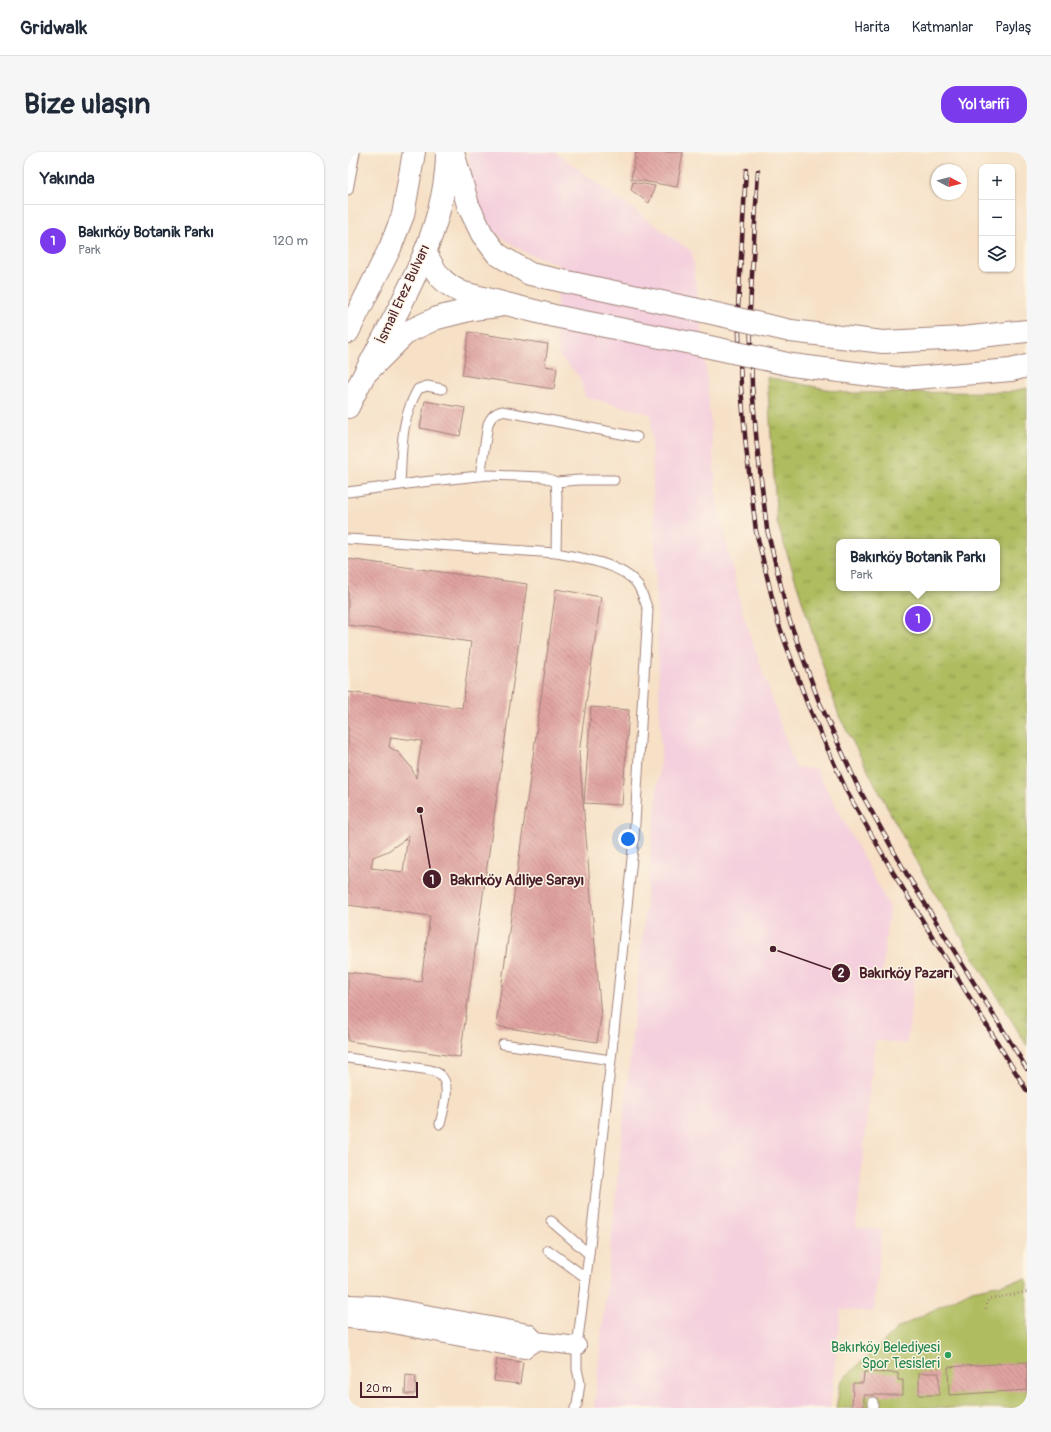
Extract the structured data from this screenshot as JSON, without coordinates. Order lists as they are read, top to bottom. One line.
{"streets":{"main road":["İsmail Erez Bulvarı"]},"places":["Bakırköy Adliye Sarayı","Bakırköy Pazarı","Bakırköy Belediyesi Spor Tesisleri"],"scale_bar":"20 m","north":"right","page":{"header":"Gridwalk","nav":["Harita","Katmanlar","Paylaş"],"buttons":"Yol tarifi","title":"Bize ulaşın","heading":"Yakında","map_buttons":["+","−"],"list":[{"mark":"1","name":"Bakırköy Botanik Parkı","note":"Park","value":"120 m"}],"popup":["Bakırköy Botanik Parkı","Park"],"pins":"1","scale":"20 m"}}
